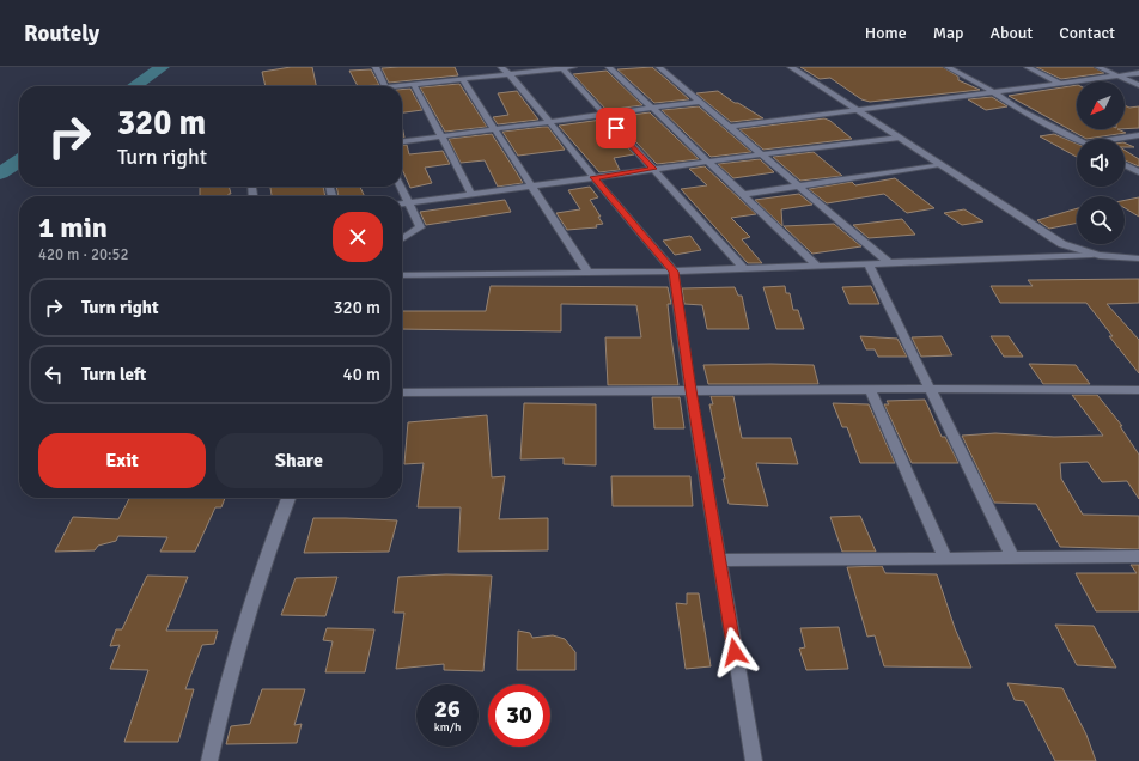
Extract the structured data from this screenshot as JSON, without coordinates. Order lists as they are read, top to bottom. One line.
{"north":"bottom left","page":{"header":"Routely","nav":["Home","Map","About","Contact"],"turn":["320 m","Turn right"],"heading":["1 min","420 m · 20:52"],"list":[{"name":"Turn right","value":"320 m"},{"name":"Turn left","value":"40 m"}],"buttons":["Exit","Share"],"speed":"26 km/h","limit":"30"}}
